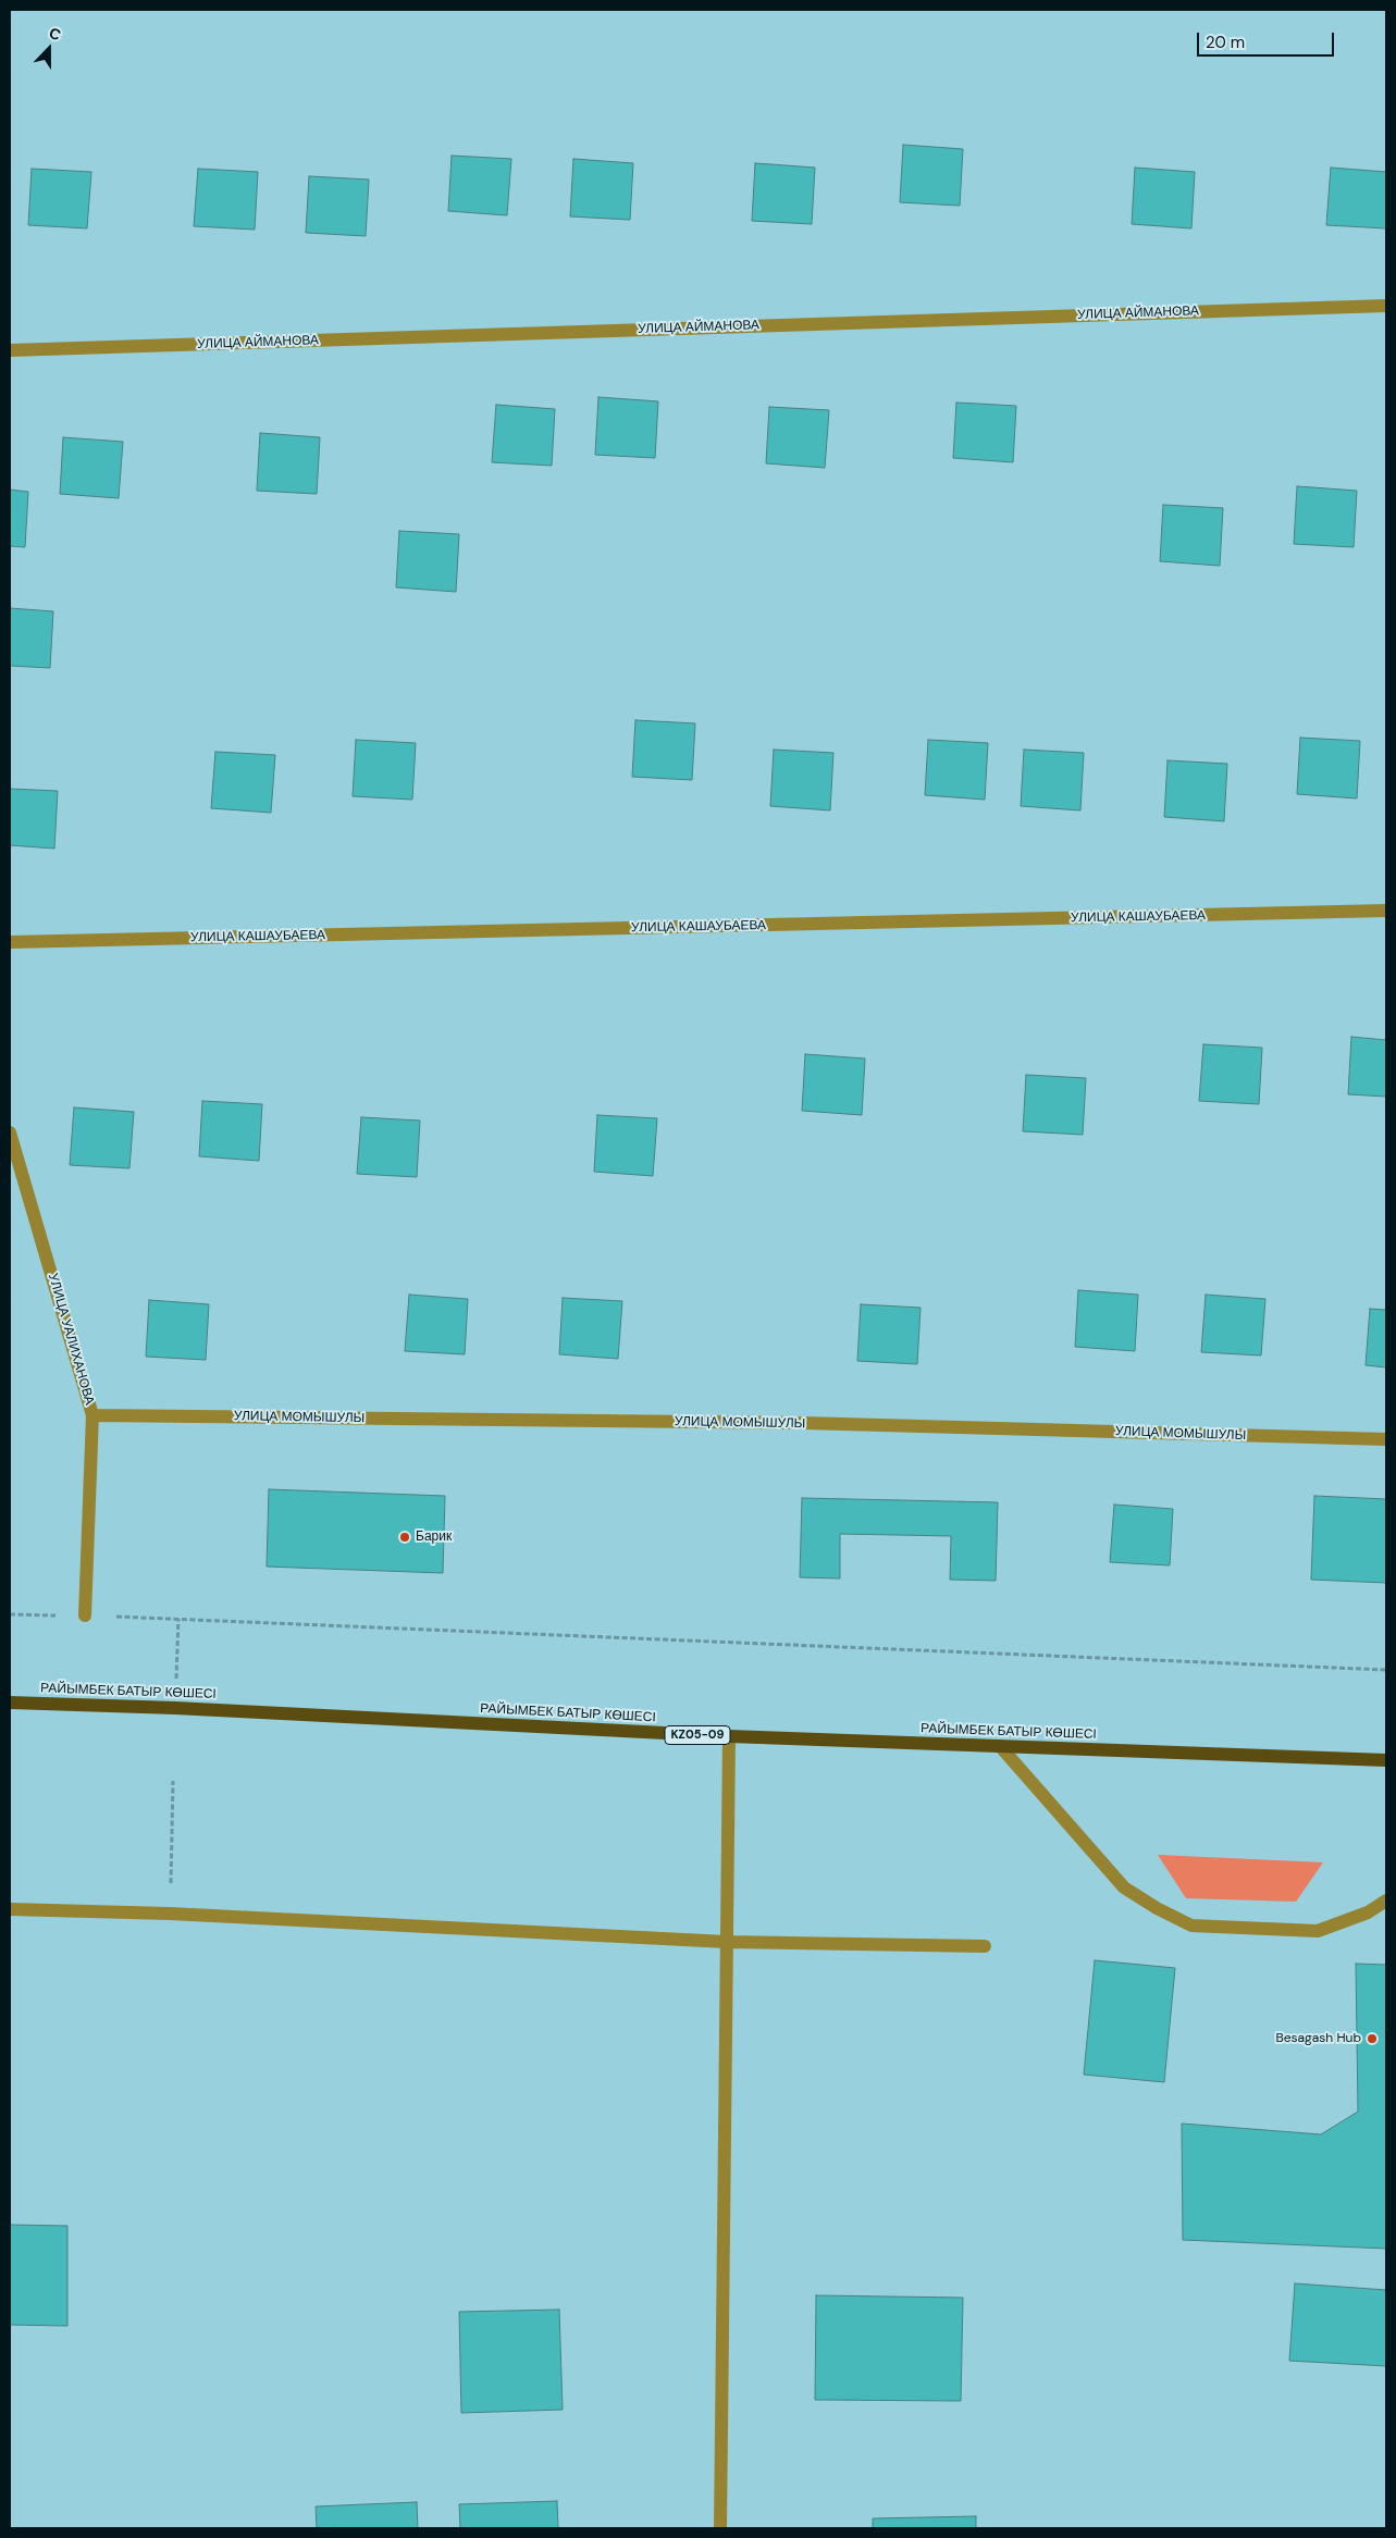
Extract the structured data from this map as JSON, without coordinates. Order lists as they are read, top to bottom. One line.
{"streets":{"main road":["РАЙЫМБЕК БАТЫР КӨШЕСІ","KZ05-09"],"street":["УЛИЦА АЙМАНОВА","УЛИЦА КАШАУБАЕВА","УЛИЦА УАЛИХАНОВА","УЛИЦА МОМЫШУЛЫ"]},"crossings":[["УЛИЦА УАЛИХАНОВА","УЛИЦА МОМЫШУЛЫ"]],"places":["Барик","Besagash Hub"],"scale_bar":"20 m","north":"top"}
